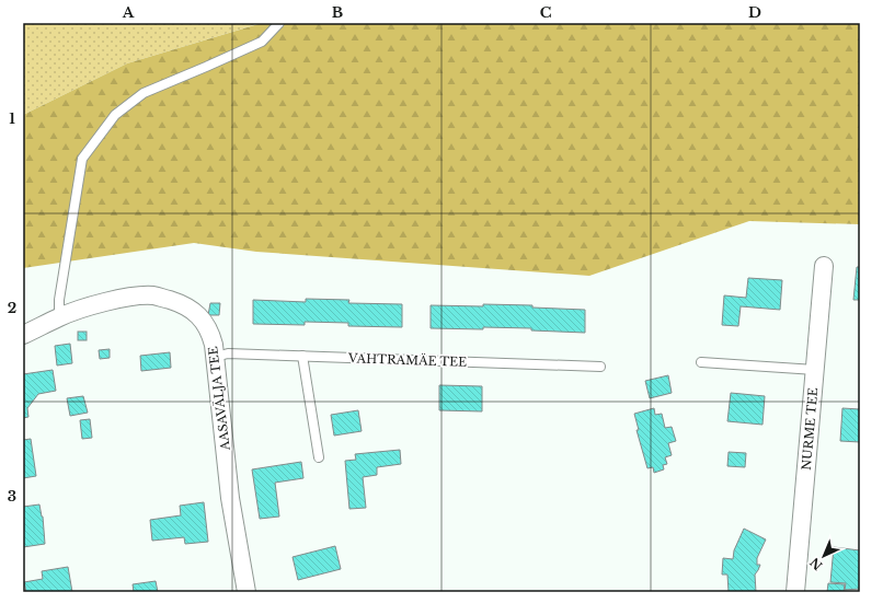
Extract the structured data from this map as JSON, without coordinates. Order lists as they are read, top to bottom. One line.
{"streets":{"street":["AASAVÄLJA TEE","NURME TEE"],"lane":["VAHTRAMÄE TEE"]},"crossings":[["VAHTRAMÄE TEE","AASAVÄLJA TEE"]],"north":"bottom left","grid":{"columns":["A","B","C","D"],"rows":["1","2","3"]}}
